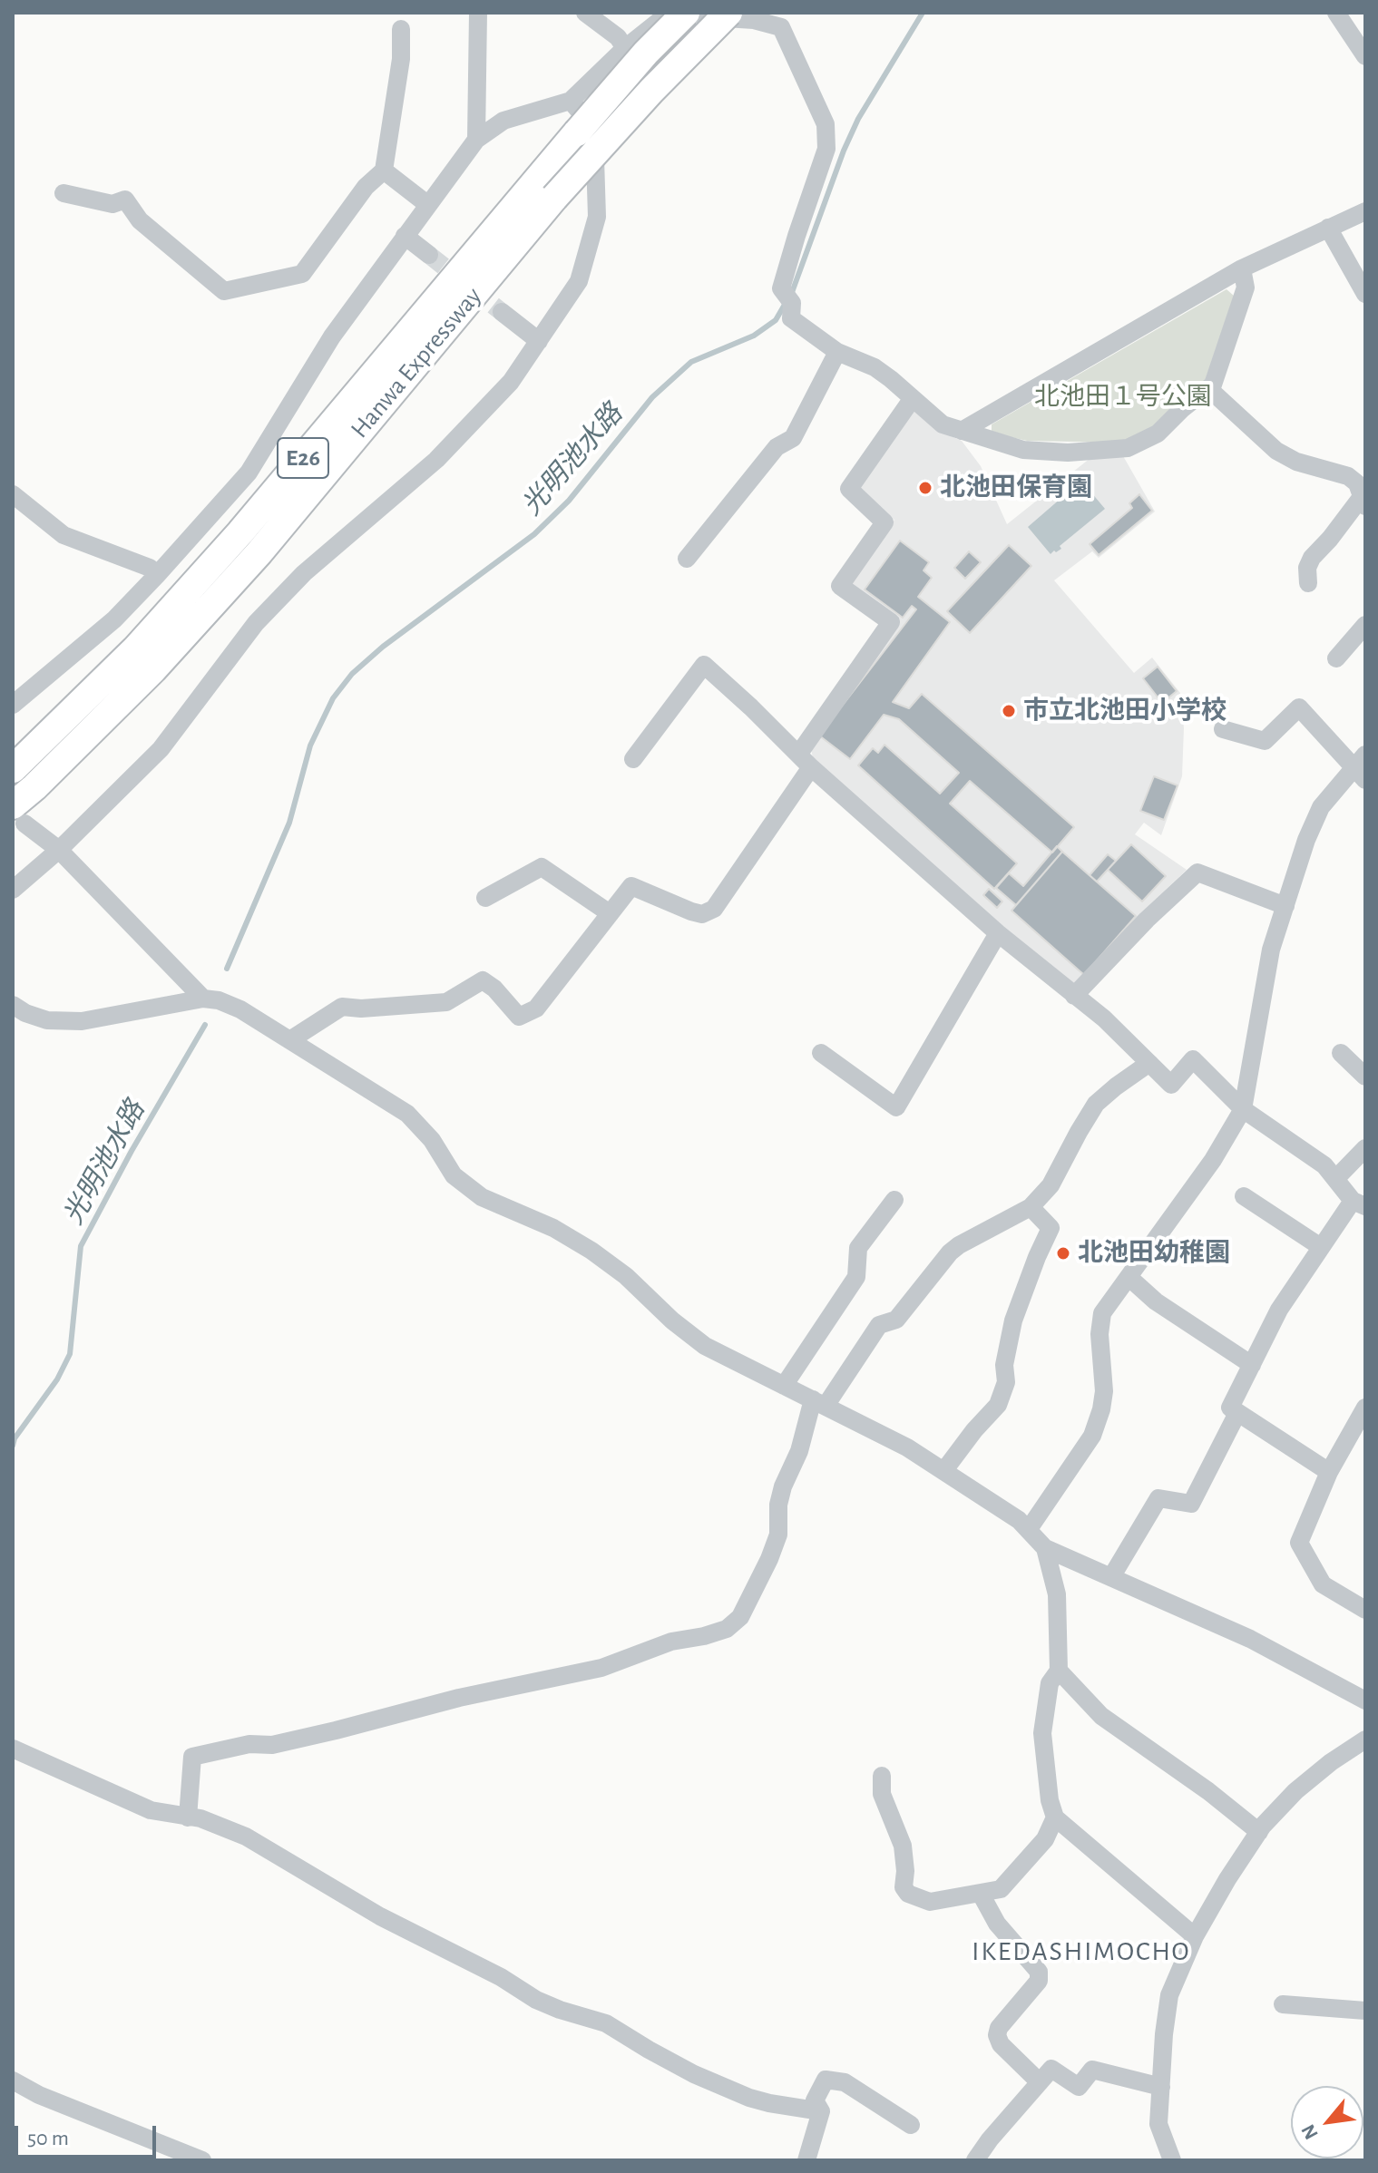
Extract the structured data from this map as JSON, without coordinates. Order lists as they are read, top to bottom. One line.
{"streets":{"highway":["Hanwa Expressway","E26"]},"districts":["IKEDASHIMOCHO"],"water":["光明池水路"],"parks":["北池田１号公園"],"places":["北池田保育園","市立北池田小学校","北池田幼稚園"],"scale_bar":"50 m","north":"bottom left"}
